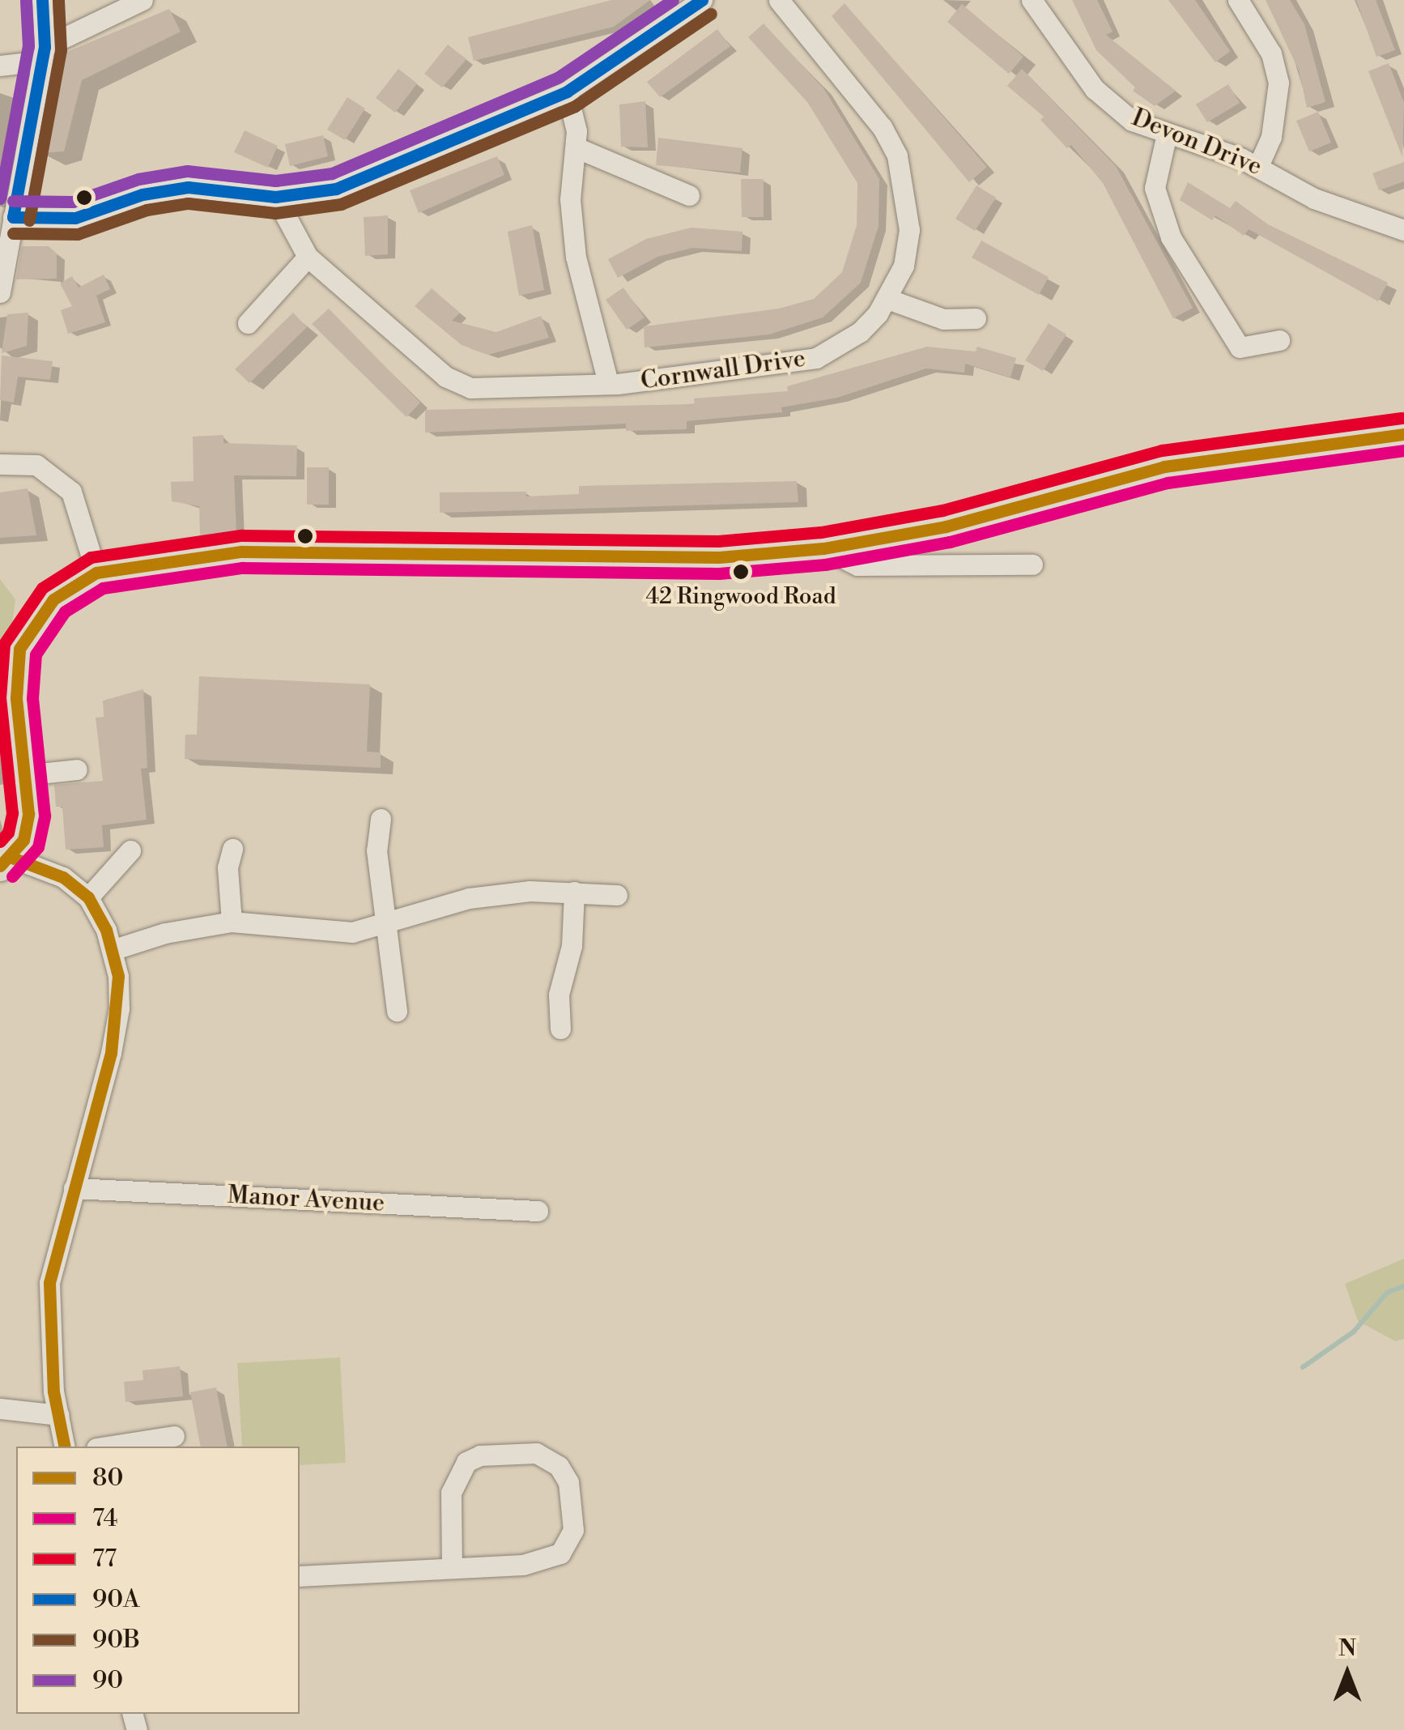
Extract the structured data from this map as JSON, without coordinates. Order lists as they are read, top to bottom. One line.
{"streets":{"street":["Devon Drive","Cornwall Drive","Manor Avenue"]},"places":["42 Ringwood Road"],"lines":["transit line 90A","transit line 90B","transit line 90","transit line 77","transit line 80","transit line 74"],"legend":["80","74","77","90A","90B","90"],"north":"top"}
